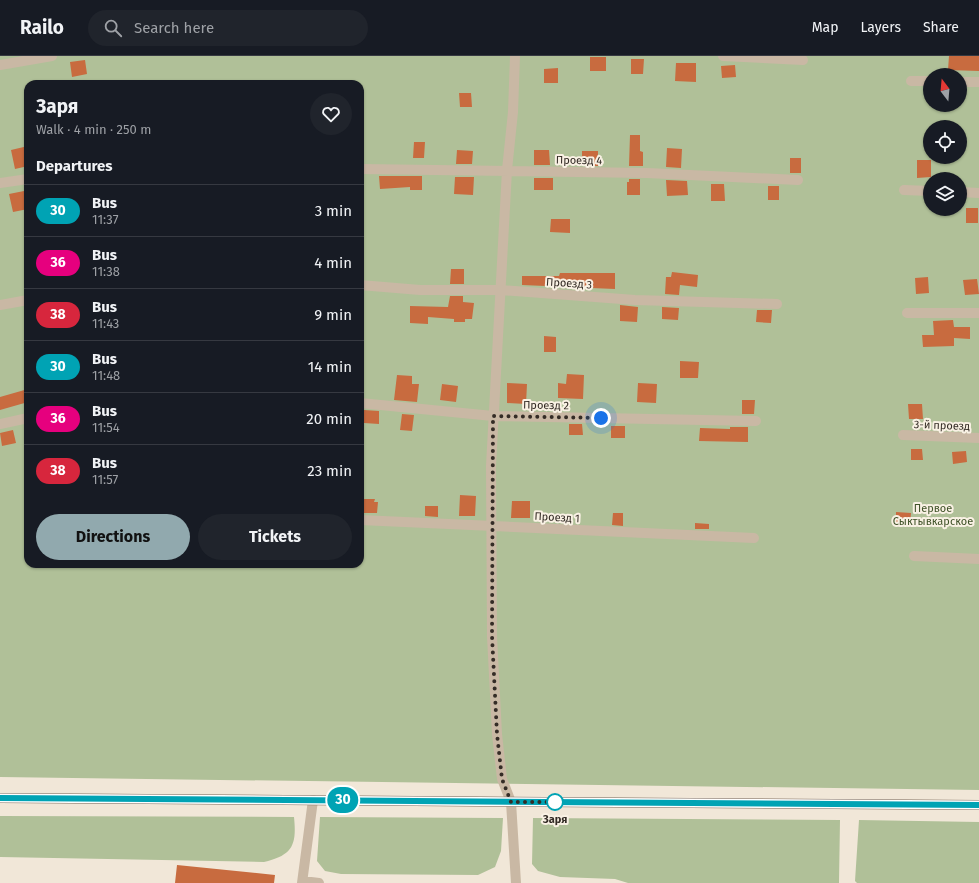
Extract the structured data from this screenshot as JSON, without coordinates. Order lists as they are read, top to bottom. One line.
{"streets":{"street":["Проезд 4","Проезд 3","Проезд 2","3-й проезд","Проезд 1"]},"parks":["Первое Сыктывкарское"],"places":["Заря"],"lines":["bus line 30"],"north":"top","page":{"header":"Railo","search":"Search here","nav":["Map","Layers","Share"],"on_map":"30","heading":[["Заря","Walk · 4 min · 250 m"],"Departures"],"list":[{"mark":"30","name":"Bus","note":"11:37","value":"3 min"},{"mark":"36","name":"Bus","note":"11:38","value":"4 min"},{"mark":"38","name":"Bus","note":"11:43","value":"9 min"},{"mark":"30","name":"Bus","note":"11:48","value":"14 min"},{"mark":"36","name":"Bus","note":"11:54","value":"20 min"},{"mark":"38","name":"Bus","note":"11:57","value":"23 min"}],"buttons":["Directions","Tickets"]}}
